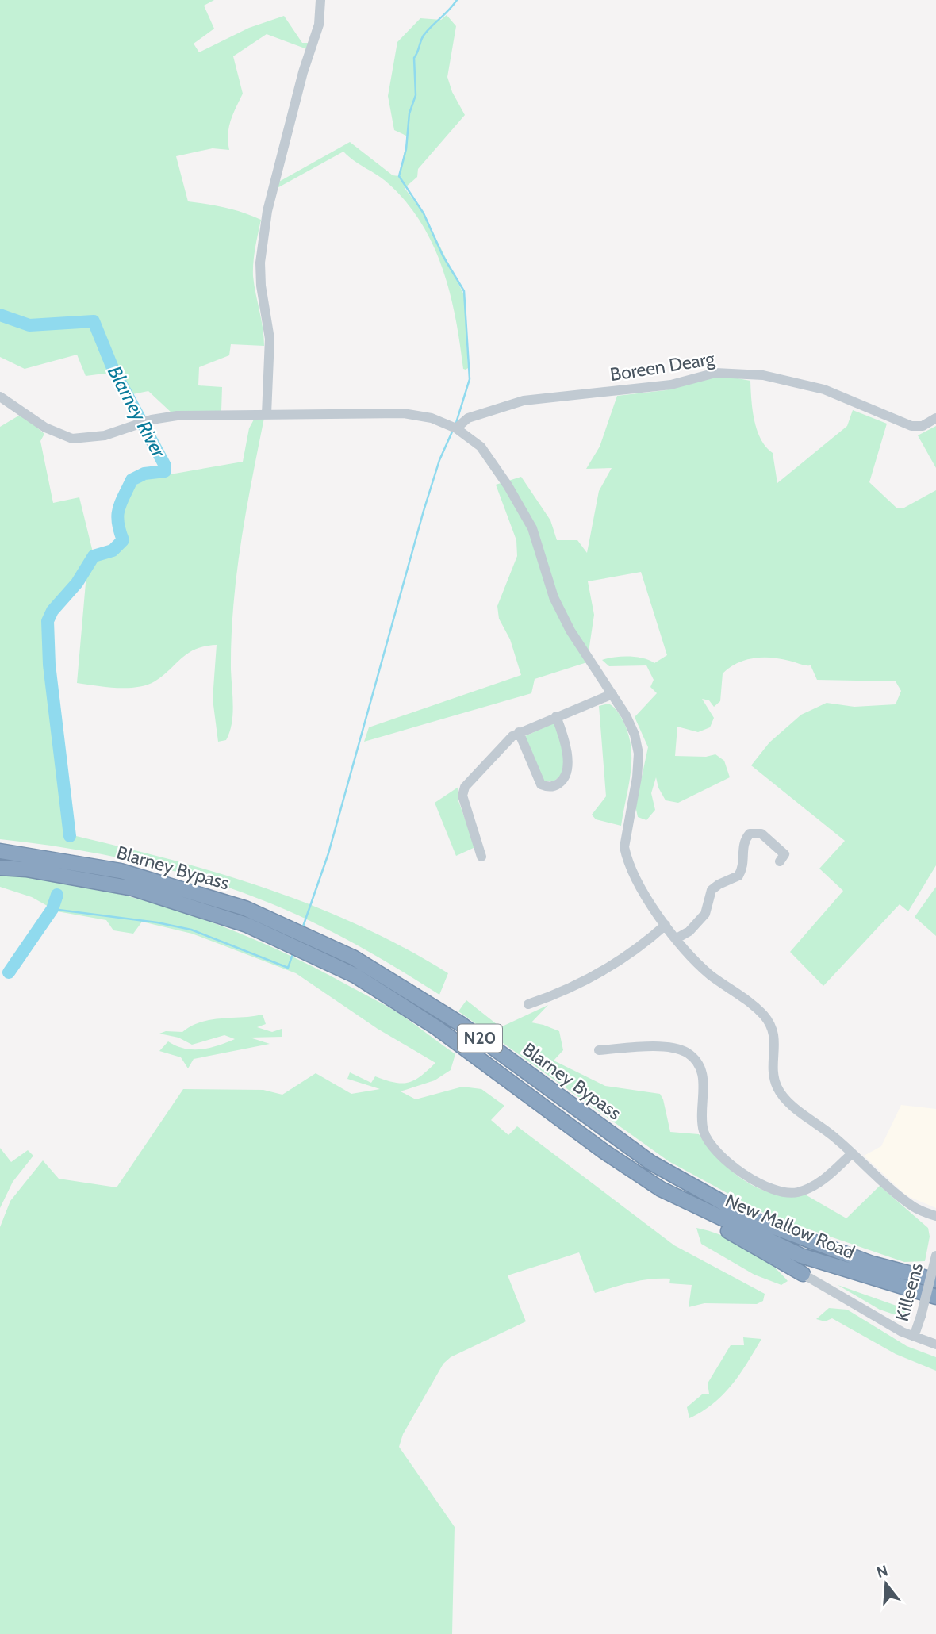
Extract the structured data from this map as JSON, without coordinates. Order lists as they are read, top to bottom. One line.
{"streets":{"highway":["Blarney Bypass","N20","New Mallow Road"],"street":["Boreen Dearg","Killeens"]},"crossings":[["Blarney Bypass","N20"],["Blarney Bypass","New Mallow Road"],["N20","New Mallow Road"]],"water":["Blarney River"],"north":"top"}
